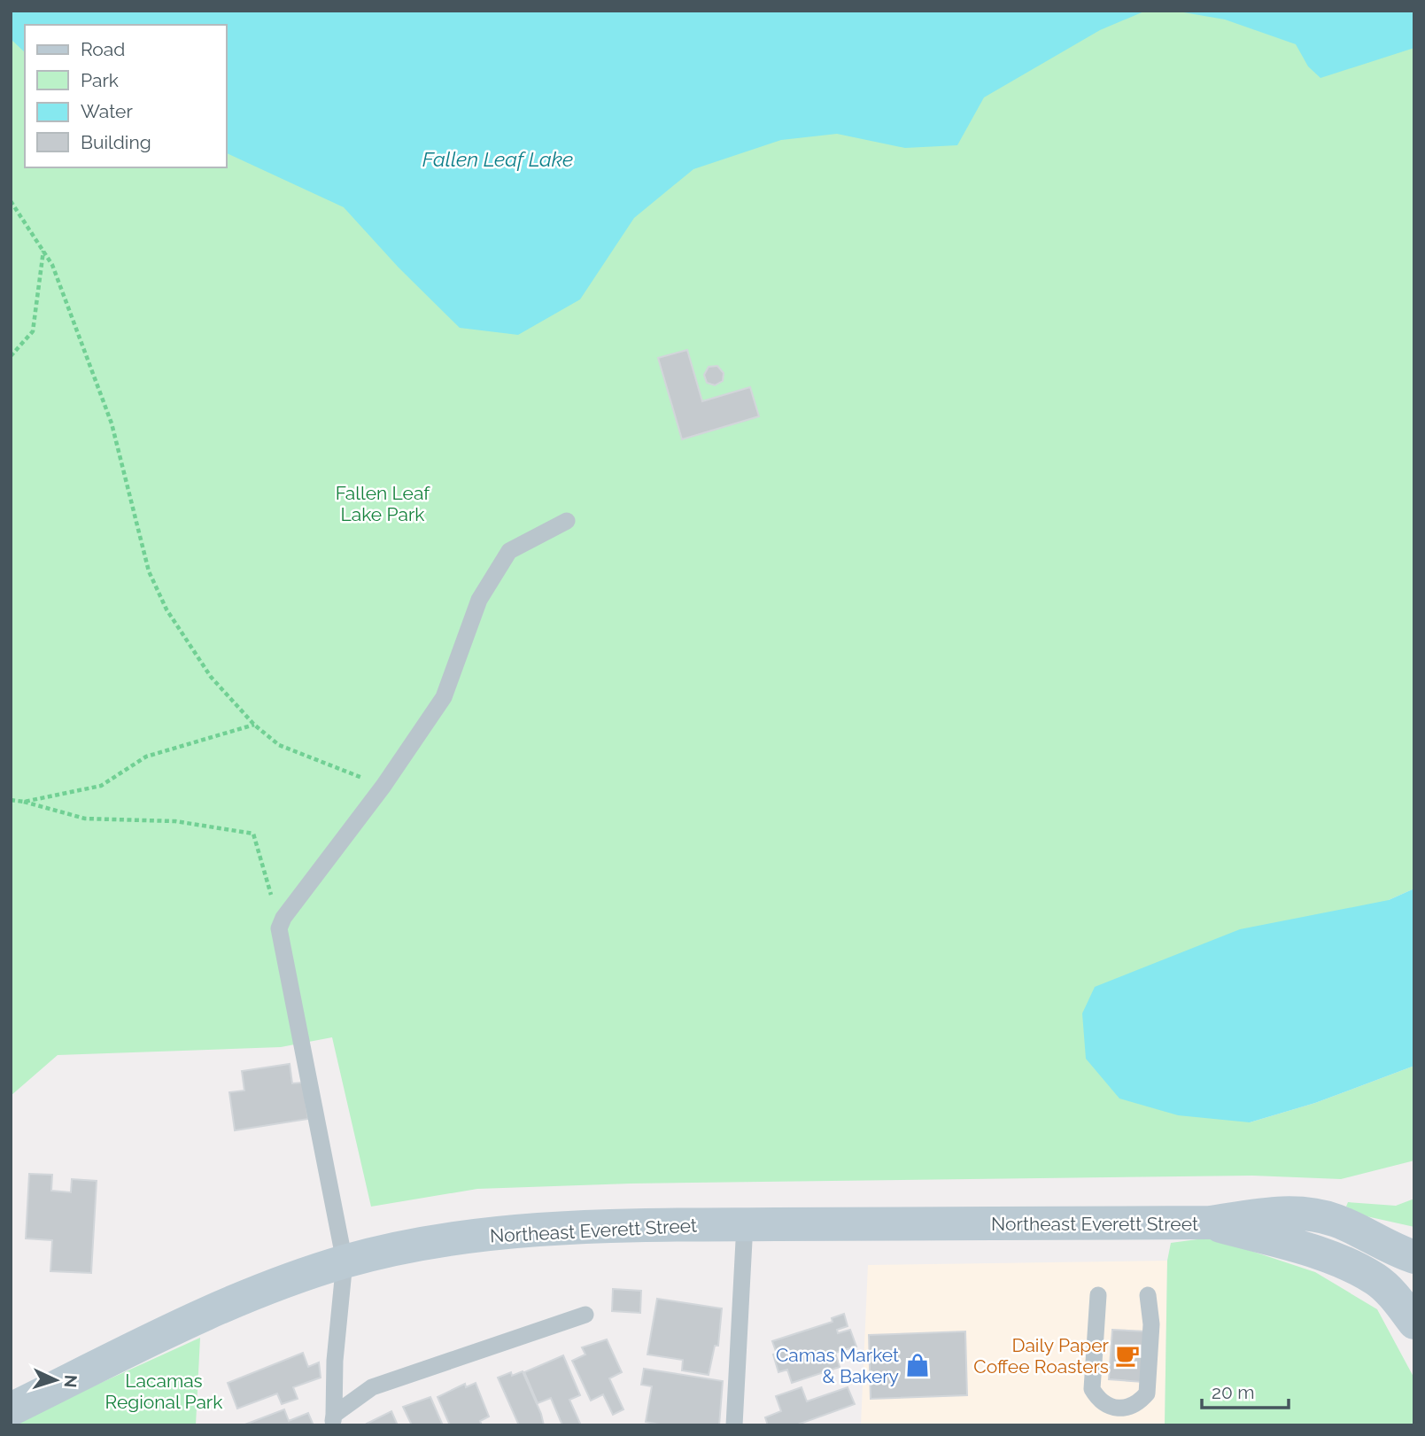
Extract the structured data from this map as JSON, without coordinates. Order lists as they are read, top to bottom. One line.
{"streets":{"main road":["Northeast Everett Street"]},"water":["Fallen Leaf Lake"],"parks":["Fallen Leaf Lake Park","Lacamas Regional Park"],"places":{"cafe":["Daily Paper Coffee Roasters"],"shop":["Camas Market & Bakery"]},"legend":["Road","Park","Water","Building"],"scale_bar":"20 m","north":"right"}
